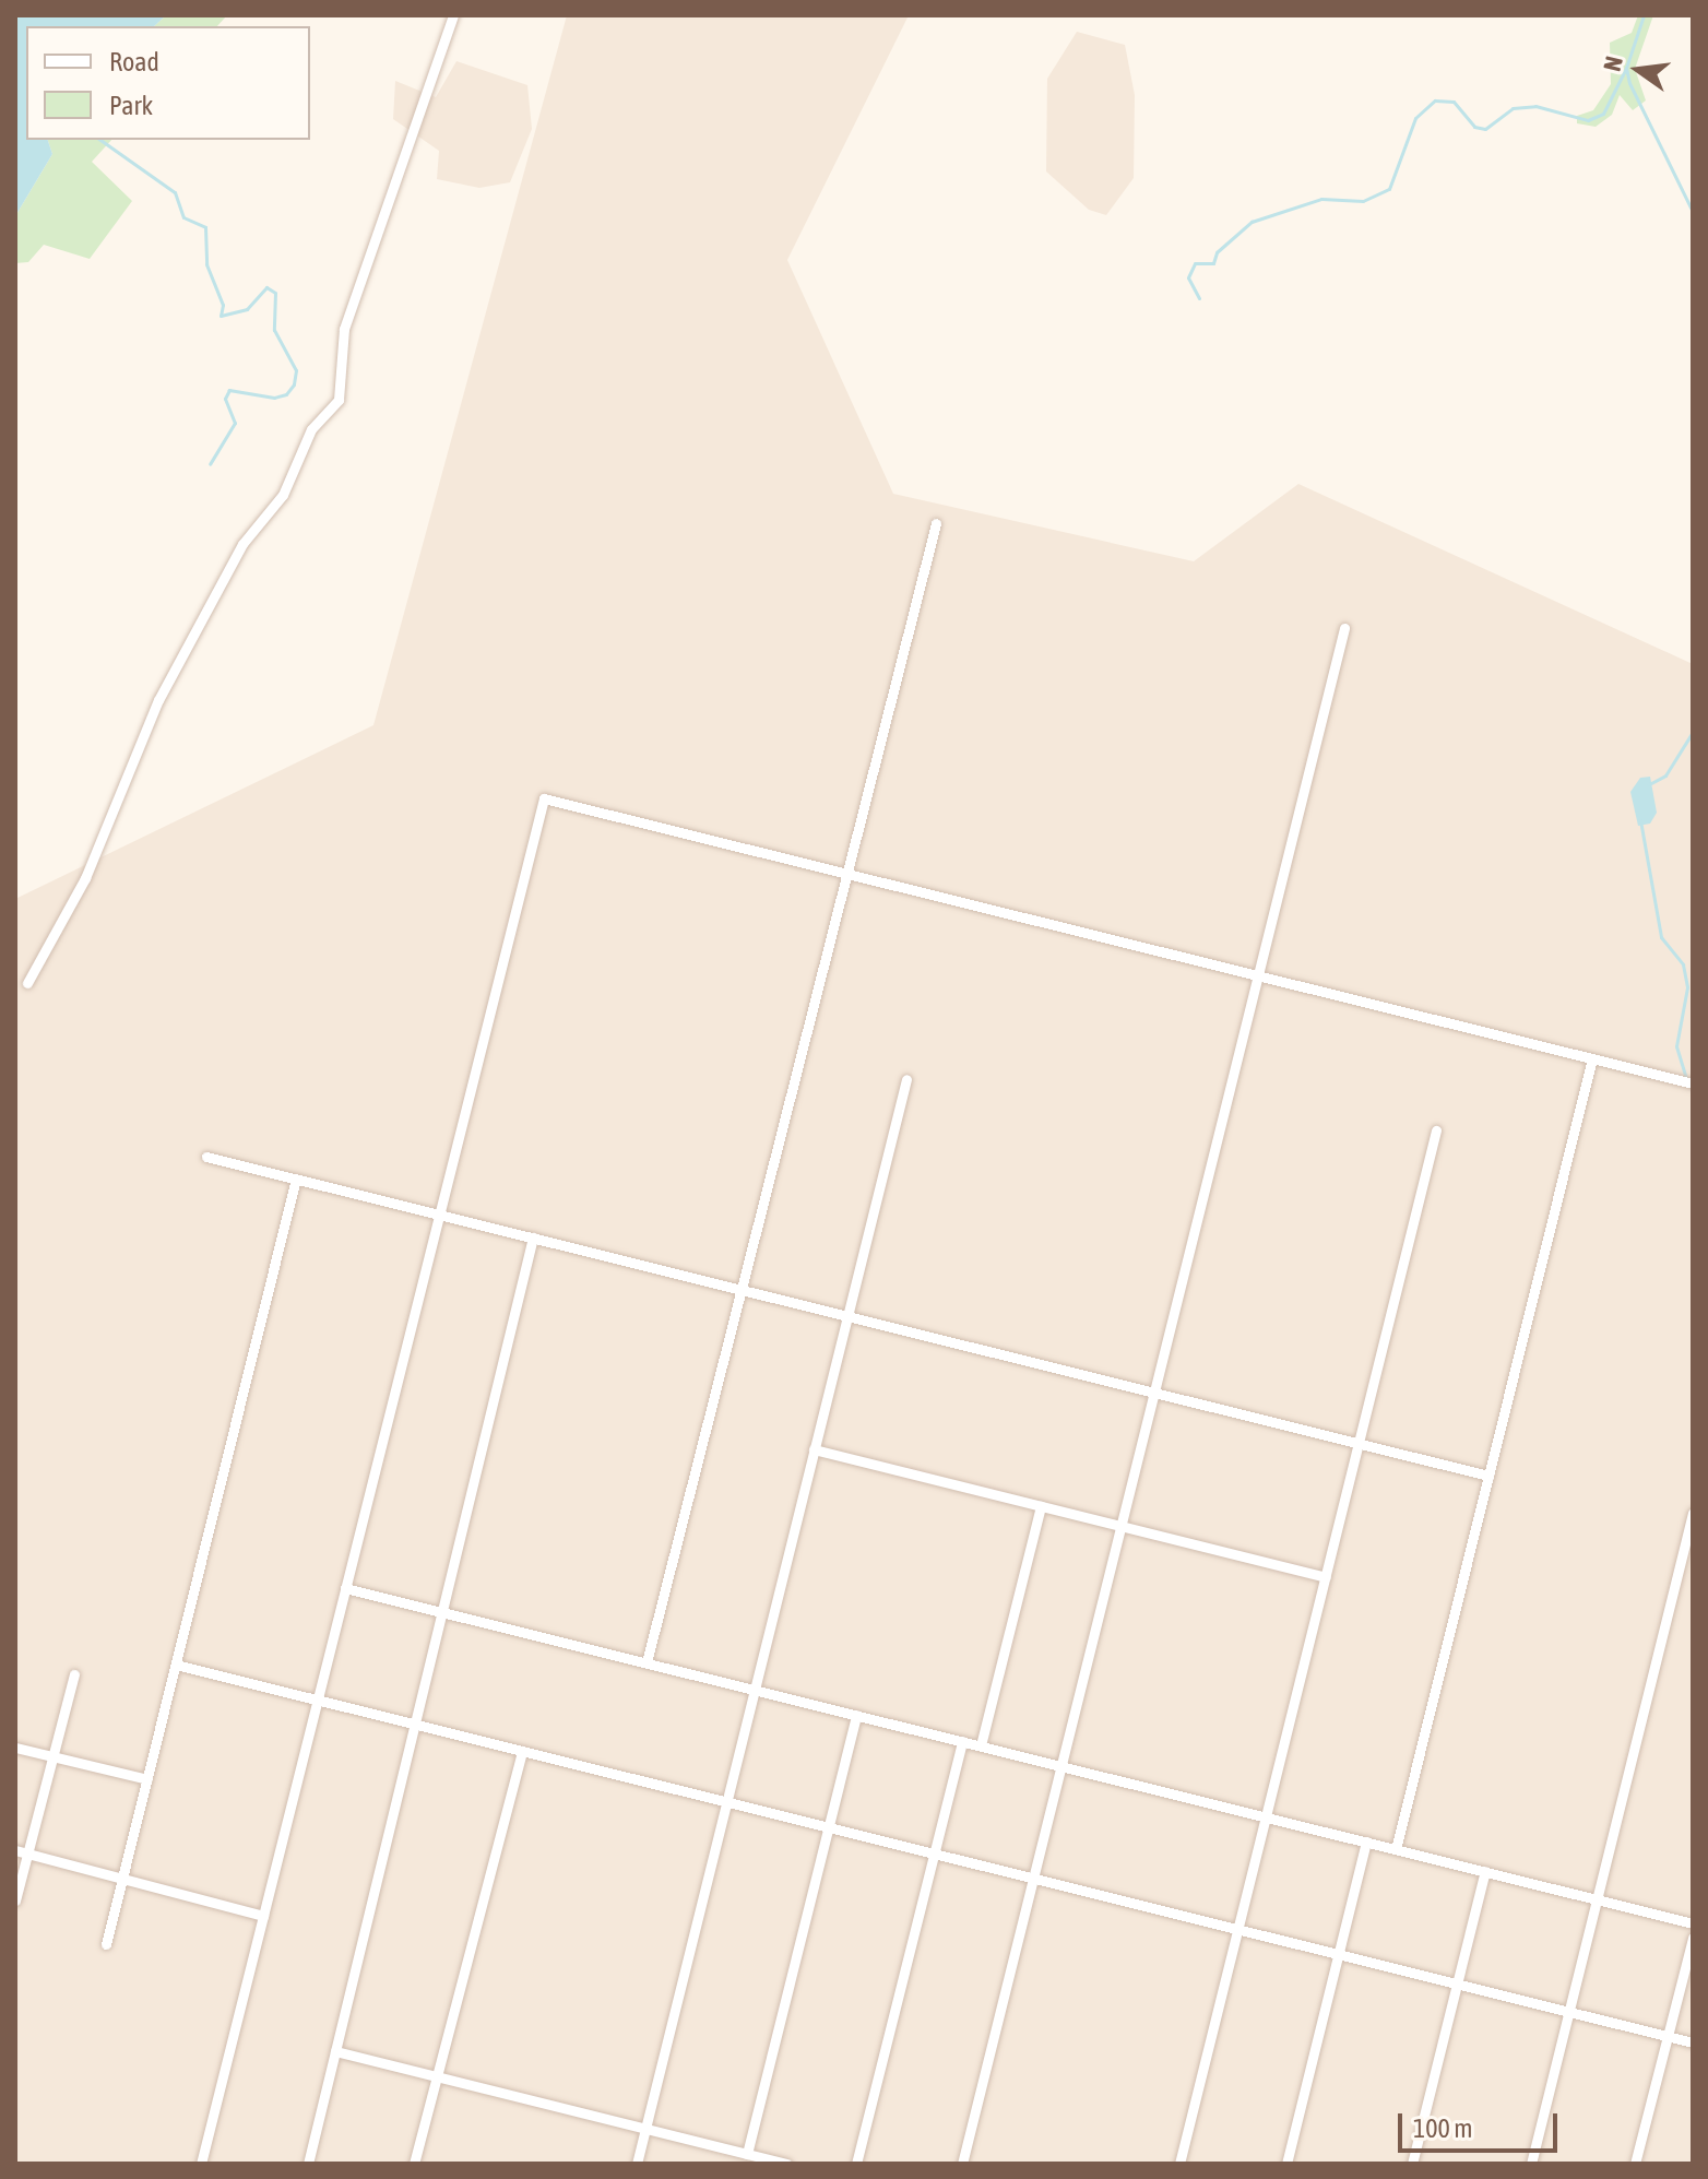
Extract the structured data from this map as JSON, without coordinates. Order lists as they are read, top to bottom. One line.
{"legend":["Road","Park"],"scale_bar":"100 m","north":"left"}
